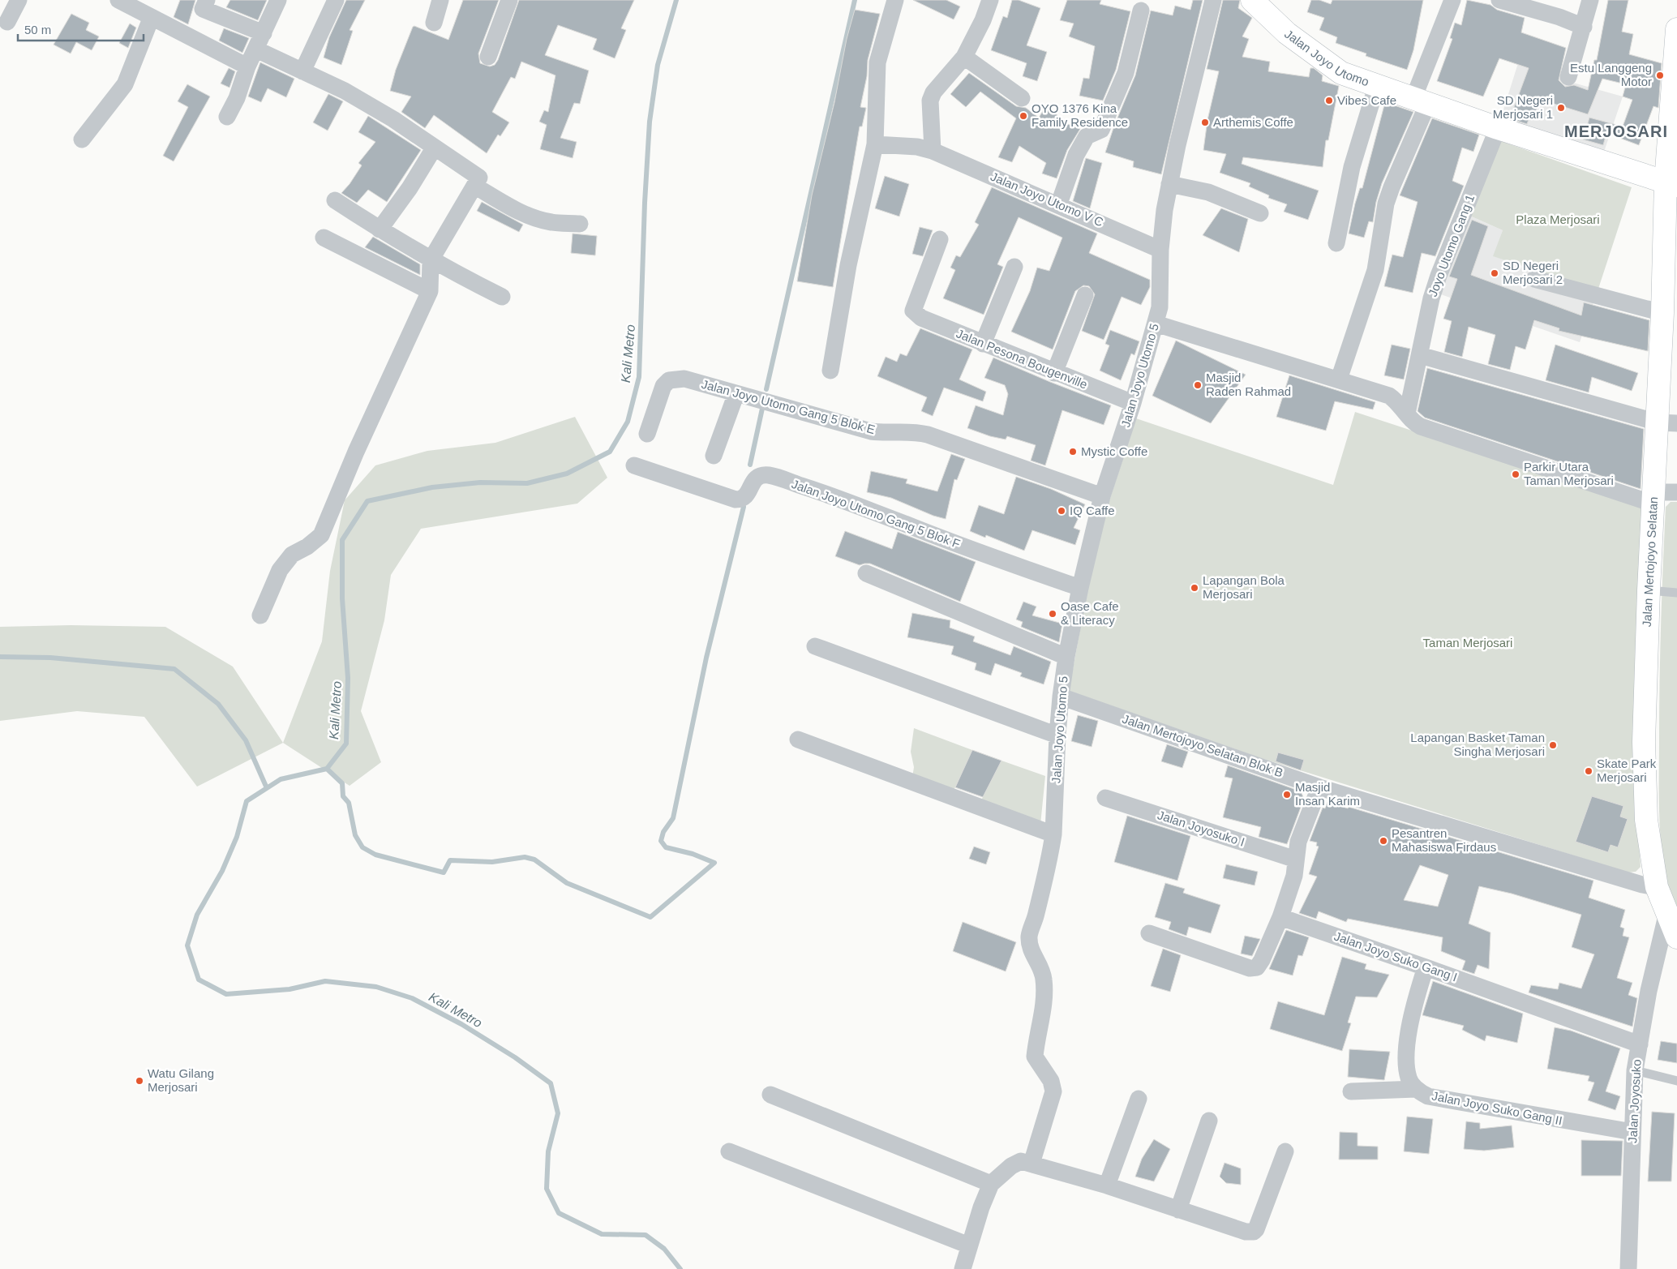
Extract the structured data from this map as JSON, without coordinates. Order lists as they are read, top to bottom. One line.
{"streets":{"main road":["Jalan Joyo Utomo","Jalan Mertojoyo Selatan"],"street":["Jalan Joyo Utomo V C","Joyo Utomo Gang 1","Jalan Pesona Bougenville","Jalan Joyo Utomo 5","Jalan Joyo Utomo Gang 5 Blok E","Jalan Joyo Utomo Gang 5 Blok F","Jalan Mertojoyo Selatan Blok B","Jalan Joyosuko I","Jalan Joyo Suko Gang I","Jalan Joyosuko","Jalan Joyo Suko Gang II"]},"crossings":[["Jalan Joyo Utomo","Joyo Utomo Gang 1"],["Jalan Joyo Utomo","Jalan Mertojoyo Selatan"],["Jalan Joyo Utomo V C","Jalan Joyo Utomo 5"],["Jalan Pesona Bougenville","Jalan Joyo Utomo 5"],["Jalan Joyo Utomo 5","Jalan Joyo Utomo Gang 5 Blok E"],["Jalan Joyo Utomo 5","Jalan Joyo Utomo Gang 5 Blok F"],["Jalan Joyo Utomo 5","Jalan Mertojoyo Selatan Blok B"],["Jalan Mertojoyo Selatan","Jalan Mertojoyo Selatan Blok B"],["Jalan Mertojoyo Selatan","Jalan Joyosuko"],["Jalan Joyo Suko Gang I","Jalan Joyosuko"],["Jalan Joyo Suko Gang I","Jalan Joyo Suko Gang II"],["Jalan Joyosuko","Jalan Joyo Suko Gang II"]],"districts":["MERJOSARI"],"water":["Kali Metro"],"parks":["Plaza Merjosari","Taman Merjosari"],"places":["Estu Langgeng Motor","Vibes Cafe","SD Negeri Merjosari 1","OYO 1376 Kina Family Residence","Arthemis Coffe","SD Negeri Merjosari 2","Masjid Raden Rahmad","Mystic Coffe","Parkir Utara Taman Merjosari","IQ Caffe","Lapangan Bola Merjosari","Oase Cafe & Literacy","Lapangan Basket Taman Singha Merjosari","Skate Park Merjosari","Masjid Insan Karim","Pesantren Mahasiswa Firdaus","Watu Gilang Merjosari"],"scale_bar":"50 m"}
